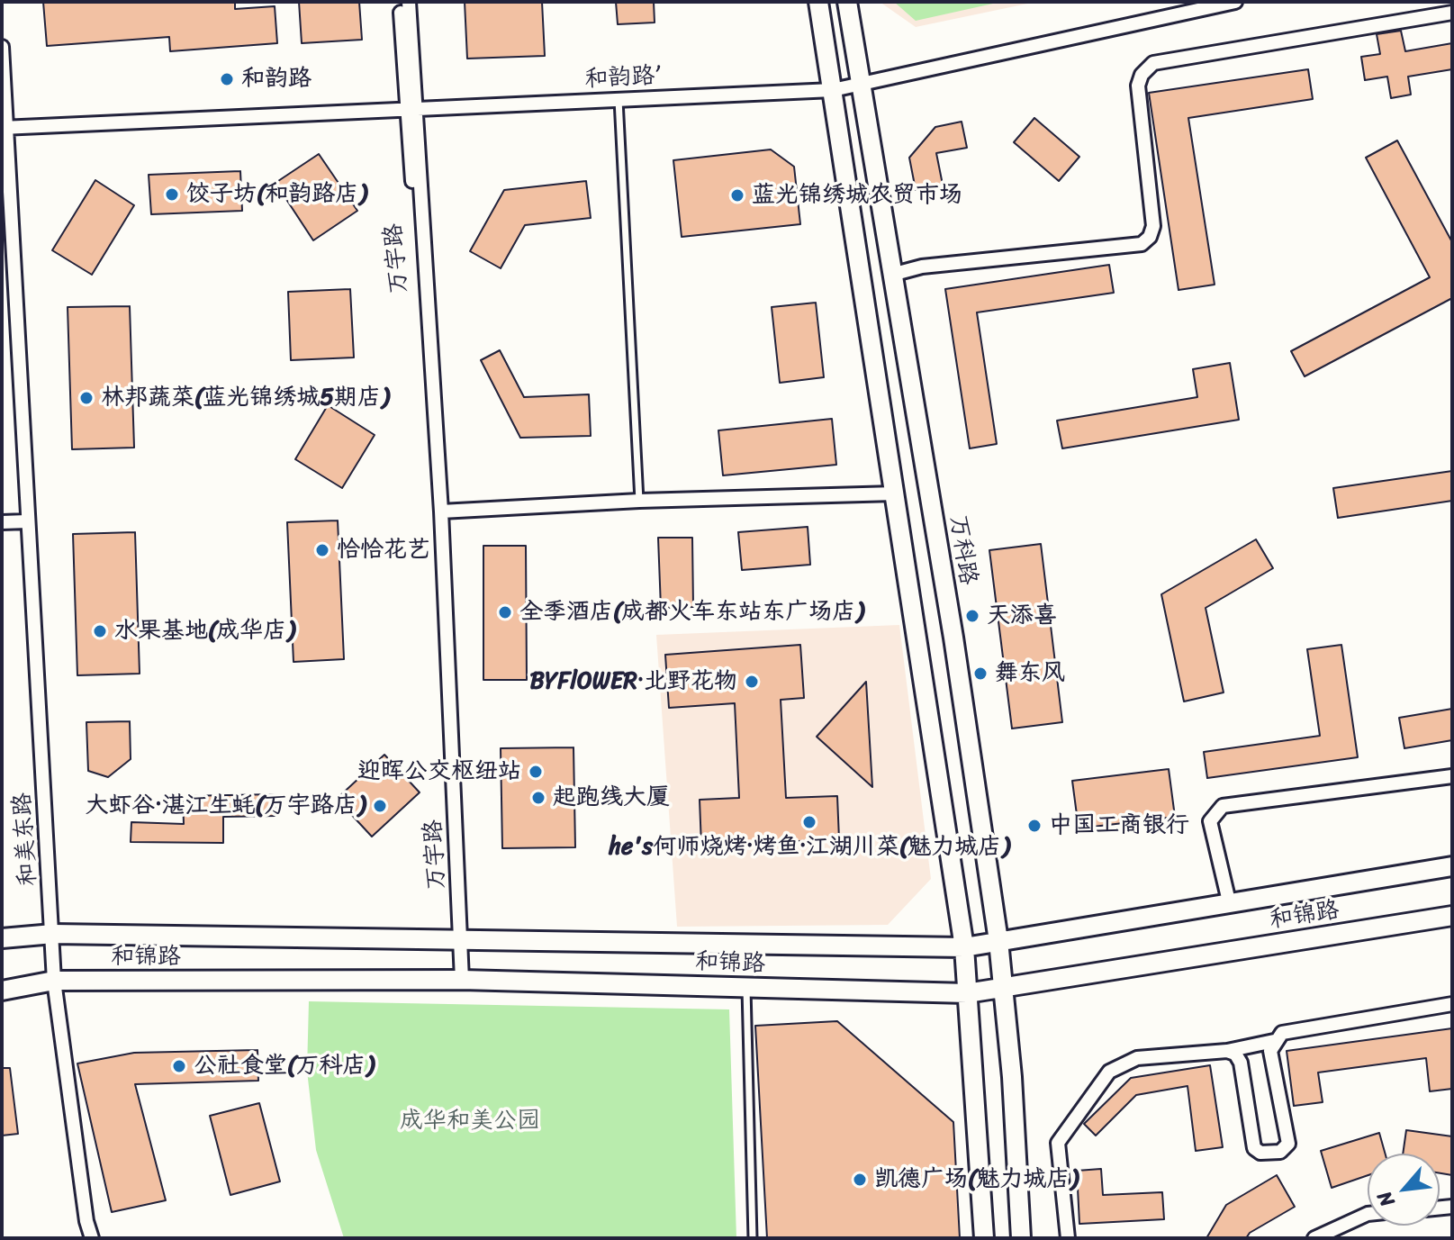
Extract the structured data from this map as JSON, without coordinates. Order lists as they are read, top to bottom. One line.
{"streets":{"street":["和韵路’","万宇路","万科路","和美东路","和锦路"]},"crossings":[["和韵路’","万宇路"],["和韵路’","万科路"],["和韵路’","和美东路"],["万宇路","和锦路"],["万科路","和锦路"],["和美东路","和锦路"]],"parks":["成华和美公园"],"places":["和韵路","饺子坊(和韵路店)","蓝光锦绣城农贸市场","林邦蔬菜(蓝光锦绣城5期店)","恰恰花艺","全季酒店(成都火车东站东广场店)","天添喜","水果基地(成华店)","舞东风","BYFlOWER·北野花物","迎晖公交枢纽站","起跑线大厦","大虾谷·湛江生蚝(万宇路店)","he's何师烧烤·烤鱼·江湖川菜(魅力城店)","中国工商银行","公社食堂(万科店)","凯德广场(魅力城店)"],"north":"bottom left"}
